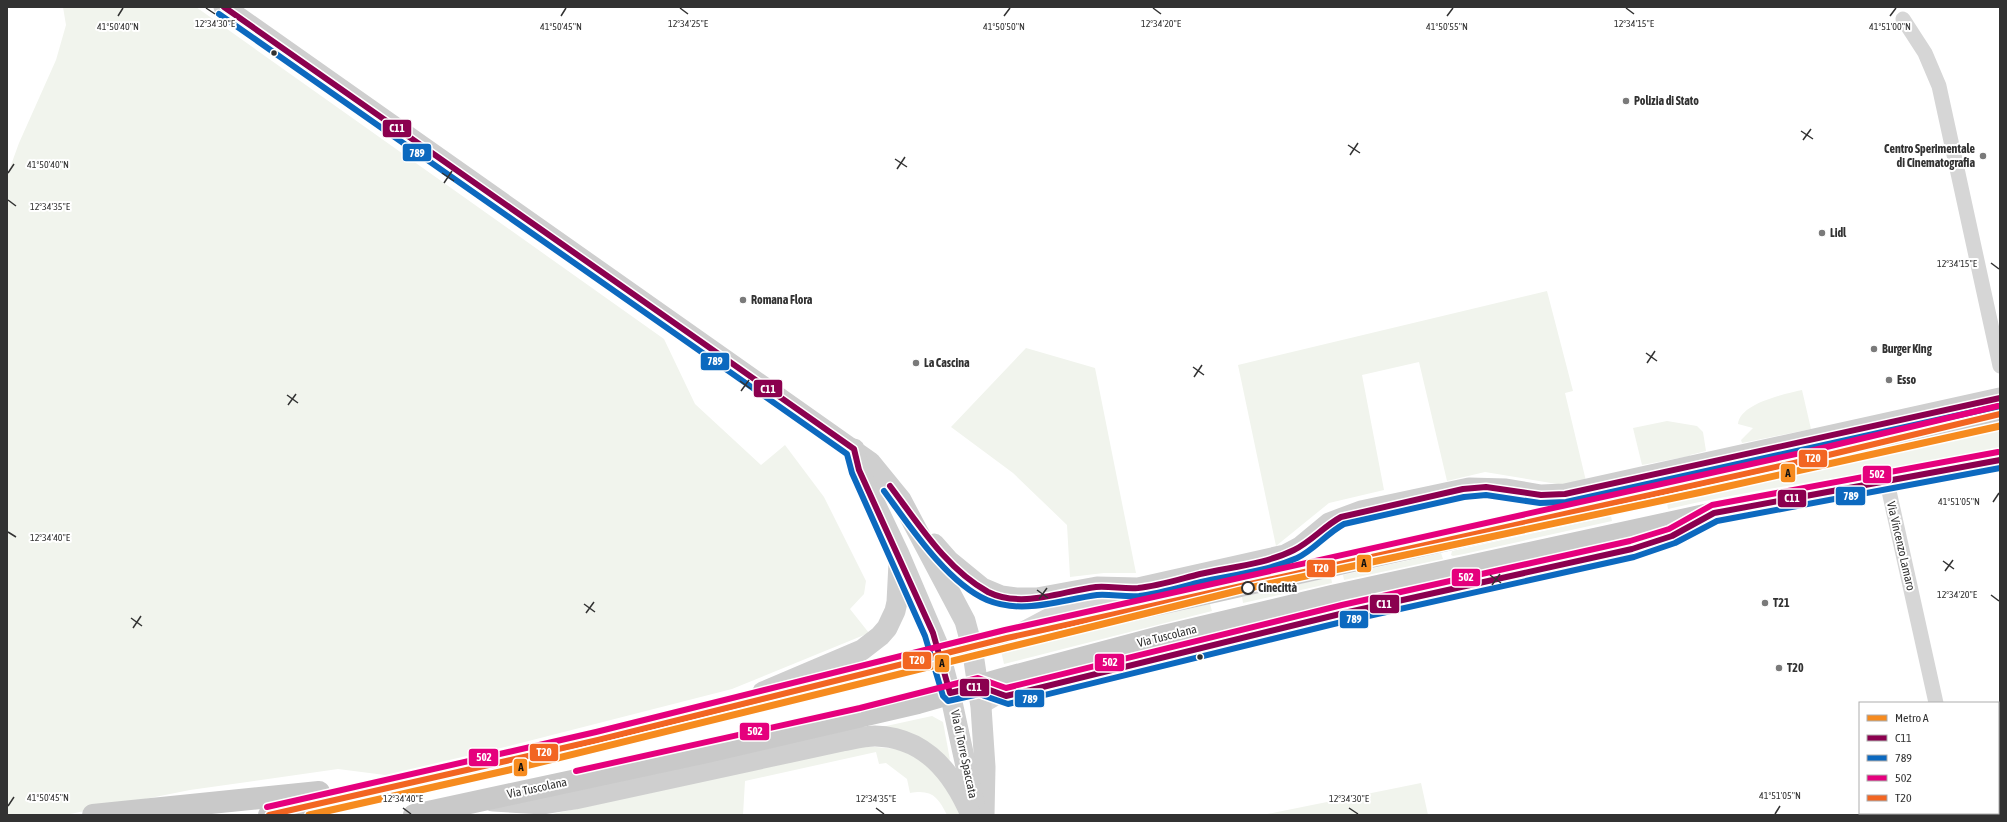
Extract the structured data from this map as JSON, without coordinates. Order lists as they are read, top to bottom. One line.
{"streets":{"main road":["Via Tuscolana"],"street":["Via Vincenzo Lamaro","Via di Torre Spaccata"]},"crossings":[["Via Vincenzo Lamaro","Via Tuscolana"],["Via Tuscolana","Via di Torre Spaccata"]],"places":["Polizia di Stato","Centro Sperimentale di Cinematografia","Lidl","Romana Flora","Burger King","La Cascina","Esso","Cinecittà","T21","T20"],"lines":["transit line C11","transit line 789","transit line 502","transit line T20","metro line A"],"legend":["Metro A","C11","789","502","T20"],"coordinates":["12°34'30\"E","12°34'25\"E","12°34'20\"E","12°34'15\"E","41°50'40\"N","41°50'45\"N","41°50'50\"N","41°50'55\"N","41°51'00\"N","12°34'35\"E","41°51'05\"N","12°34'40\"E"]}
